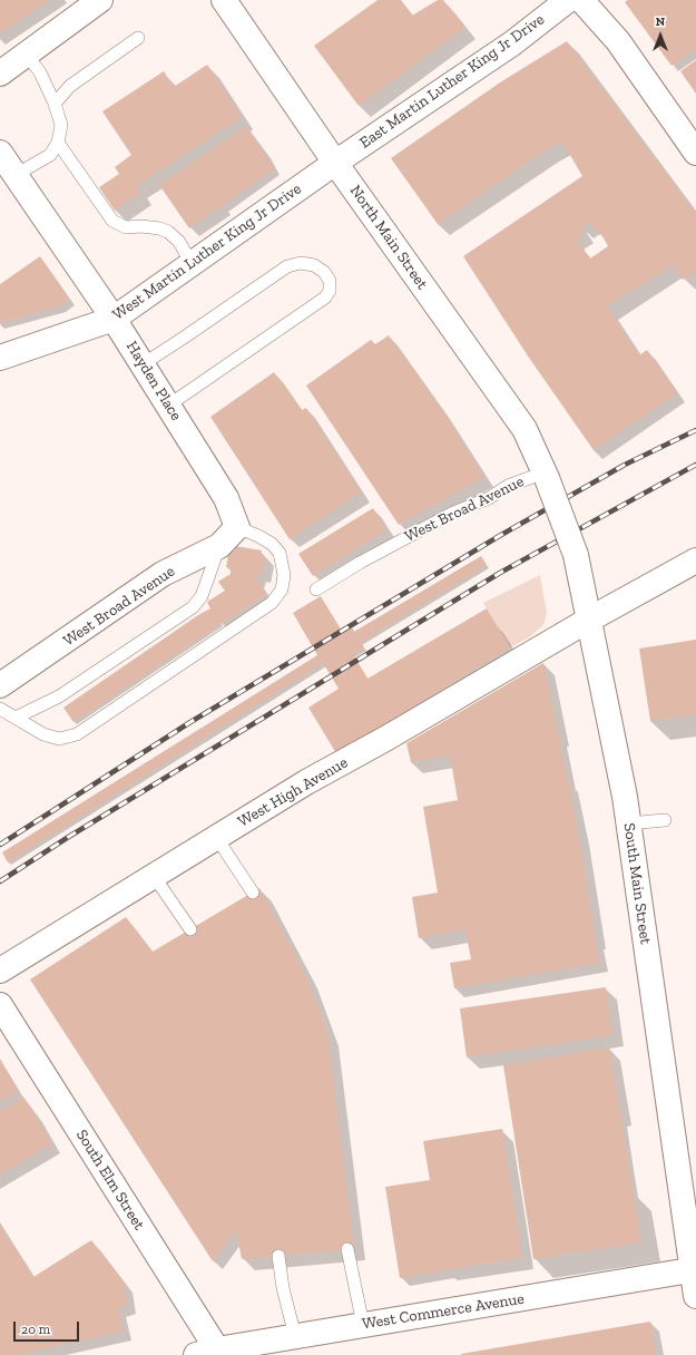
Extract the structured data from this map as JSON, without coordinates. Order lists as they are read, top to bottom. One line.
{"streets":{"street":["East Martin Luther King Jr Drive","North Main Street","West Martin Luther King Jr Drive","Hayden Place","West Broad Avenue","West High Avenue","South Main Street","South Elm Street","West Commerce Avenue"]},"crossings":[["East Martin Luther King Jr Drive","North Main Street"],["East Martin Luther King Jr Drive","West Martin Luther King Jr Drive"],["North Main Street","West Martin Luther King Jr Drive"],["North Main Street","West Broad Avenue"],["North Main Street","South Main Street"],["West Martin Luther King Jr Drive","Hayden Place"],["Hayden Place","West Broad Avenue"],["West Broad Avenue","South Main Street"],["West High Avenue","South Main Street"],["South Main Street","West Commerce Avenue"],["South Elm Street","West Commerce Avenue"]],"scale_bar":"20 m","north":"top"}
